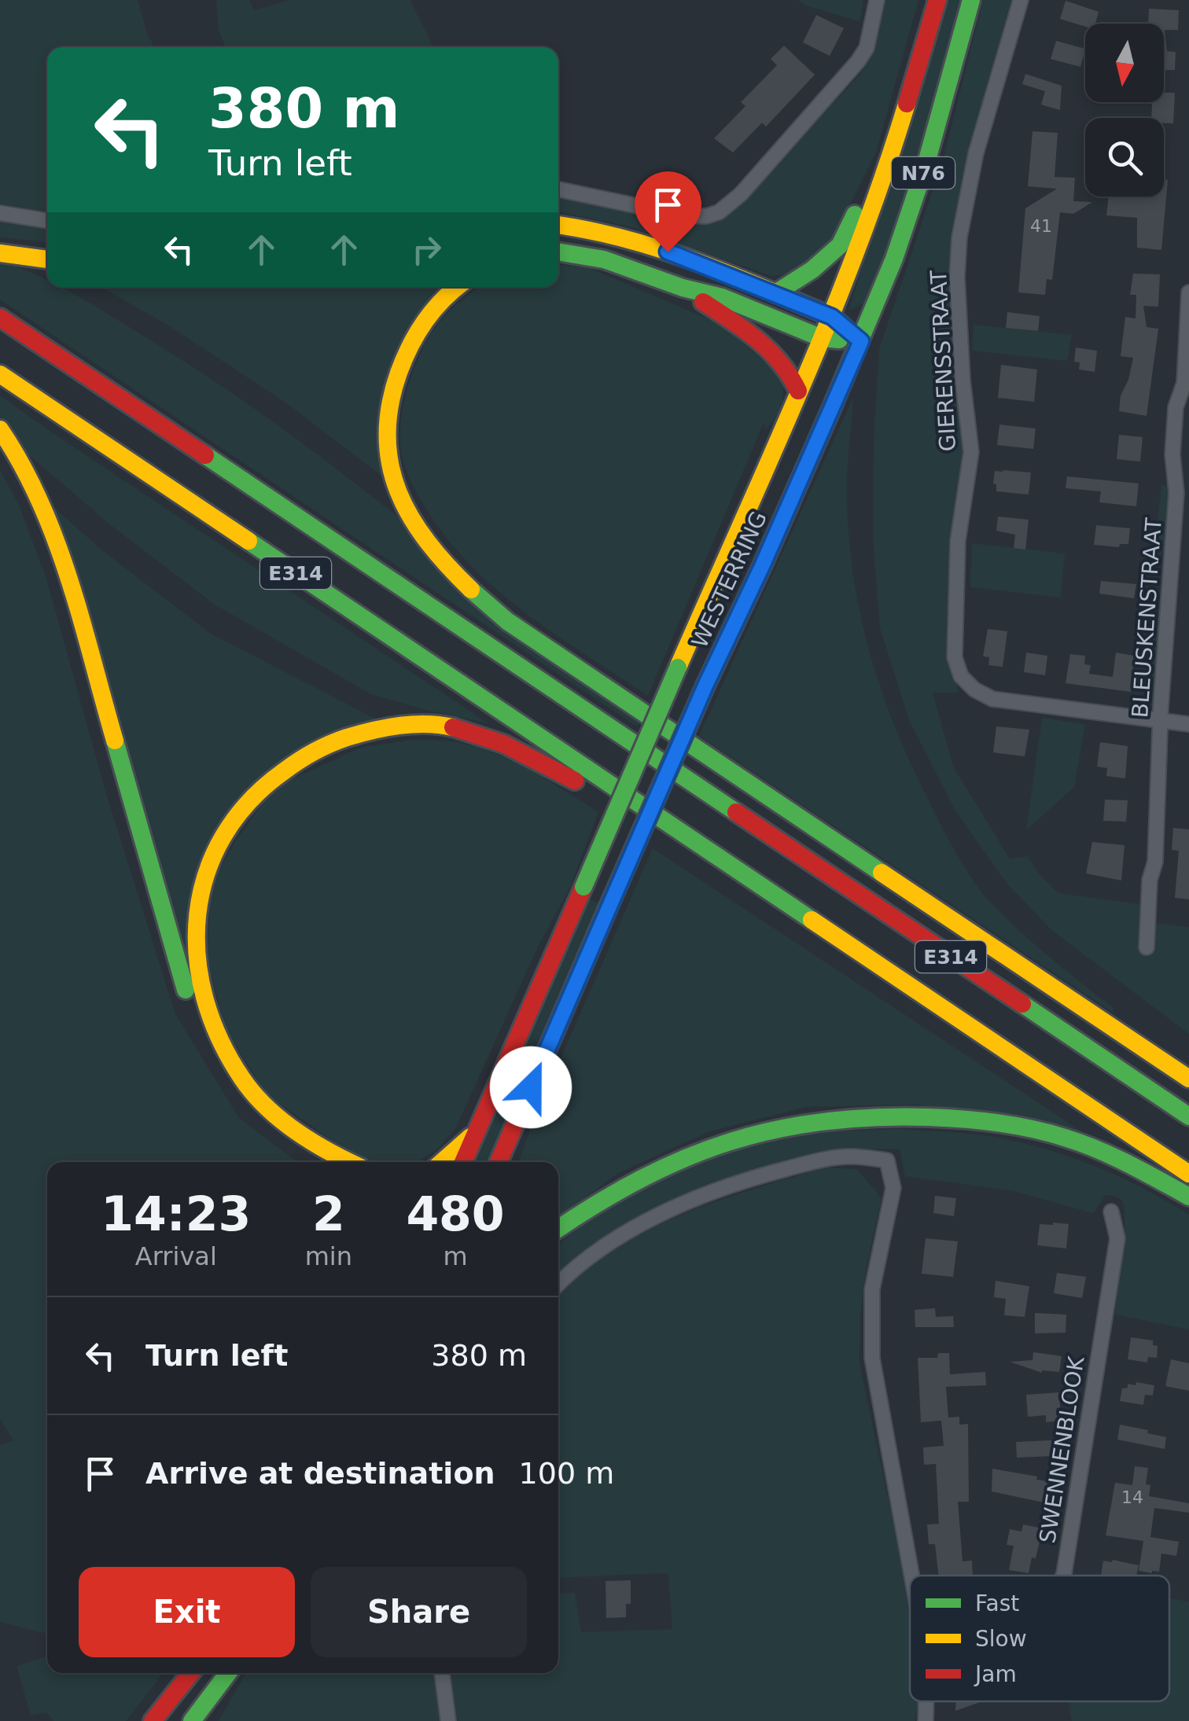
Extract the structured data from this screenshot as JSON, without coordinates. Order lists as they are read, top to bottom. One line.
{"streets":{"highway":["N76","E314","WESTERRING"],"street":["GIERENSSTRAAT","BLEUSKENSTRAAT","SWENNENBLOOK"]},"crossings":[["GIERENSSTRAAT","BLEUSKENSTRAAT"]],"house_numbers":["41","14"],"legend":["Fast","Slow","Jam"],"north":"bottom","page":{"turn":["380 m","Turn left"],"eta":["14:23","Arrival","2","min","480","m"],"list":[{"name":"Turn left","value":"380 m"},{"name":"Arrive at destination","value":"100 m"}],"buttons":["Exit","Share"]}}
